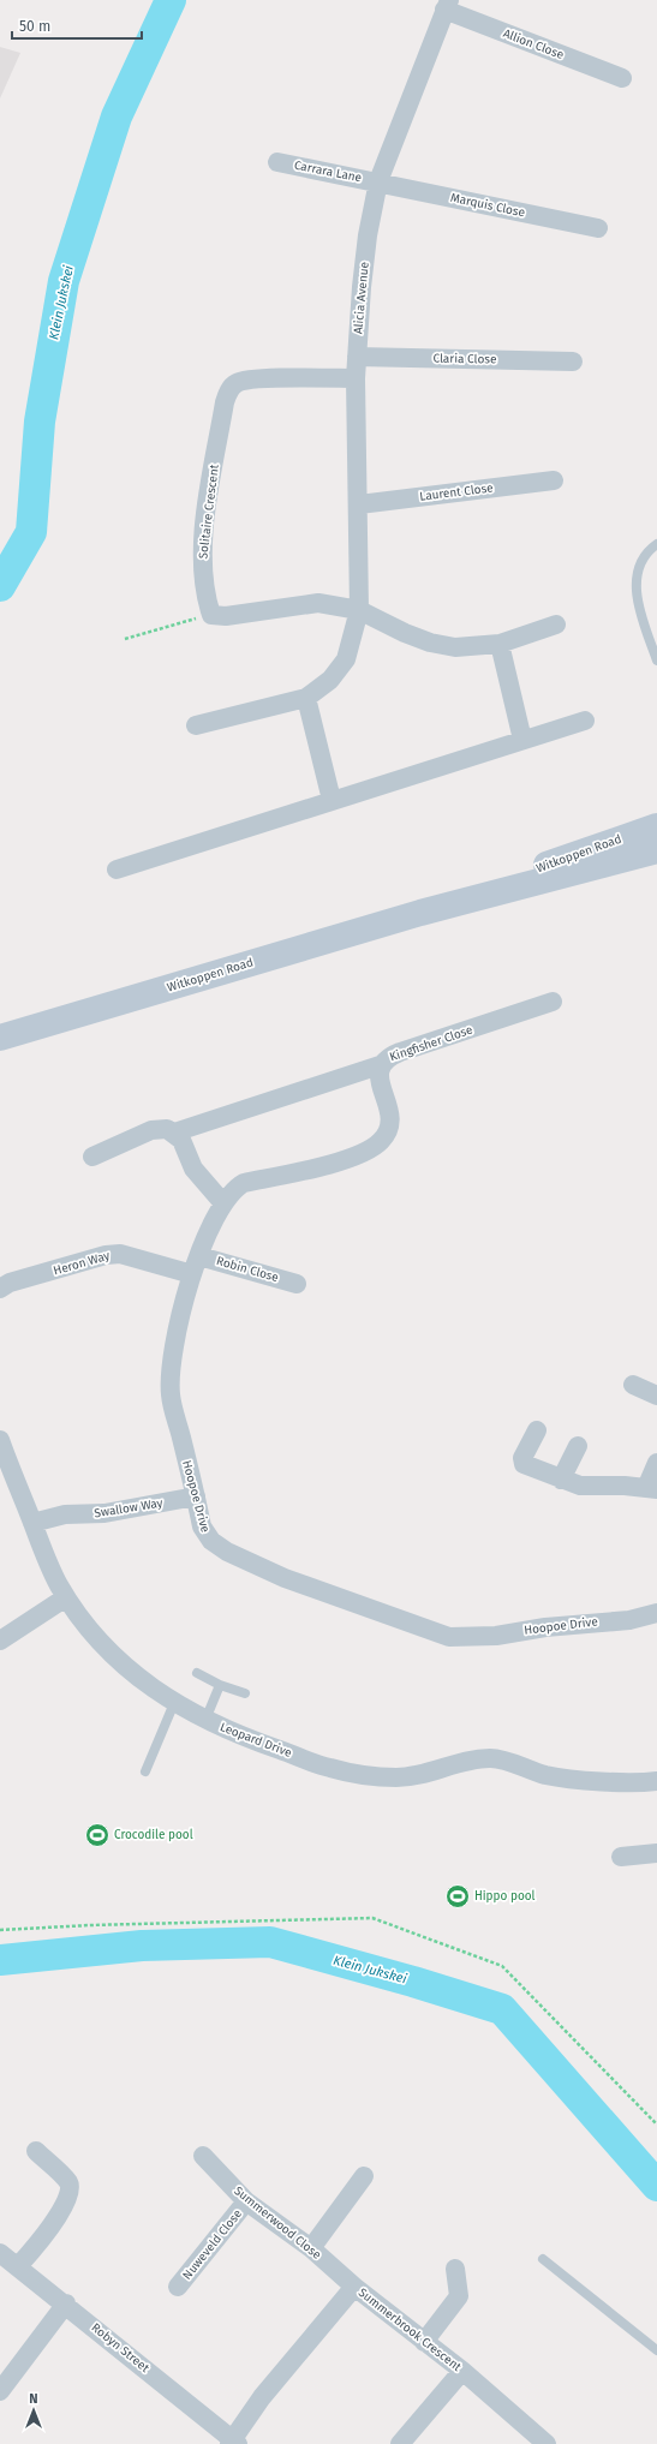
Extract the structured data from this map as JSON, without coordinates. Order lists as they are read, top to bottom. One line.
{"streets":{"main road":["Witkoppen Road"],"street":["Allion Close","Carrara Lane","Marquis Close","Alicia Avenue","Claria Close","Laurent Close","Solitaire Crescent","Kingfisher Close","Heron Way","Robin Close","Hoopoe Drive","Swallow Way","Leopard Drive","Summerwood Close","Nuweveld Close","Summerbrook Crescent","Robyn Street"]},"crossings":[["Allion Close","Alicia Avenue"],["Carrara Lane","Marquis Close"],["Carrara Lane","Alicia Avenue"],["Marquis Close","Alicia Avenue"],["Alicia Avenue","Claria Close"],["Alicia Avenue","Laurent Close"],["Alicia Avenue","Solitaire Crescent"],["Kingfisher Close","Hoopoe Drive"],["Heron Way","Robin Close"],["Heron Way","Hoopoe Drive"],["Robin Close","Hoopoe Drive"],["Hoopoe Drive","Swallow Way"],["Swallow Way","Leopard Drive"],["Summerwood Close","Nuweveld Close"],["Summerwood Close","Summerbrook Crescent"],["Summerbrook Crescent","Robyn Street"]],"water":["Klein Jukskei"],"places":{"sports":["Crocodile pool","Hippo pool"]},"scale_bar":"50 m","north":"top"}
